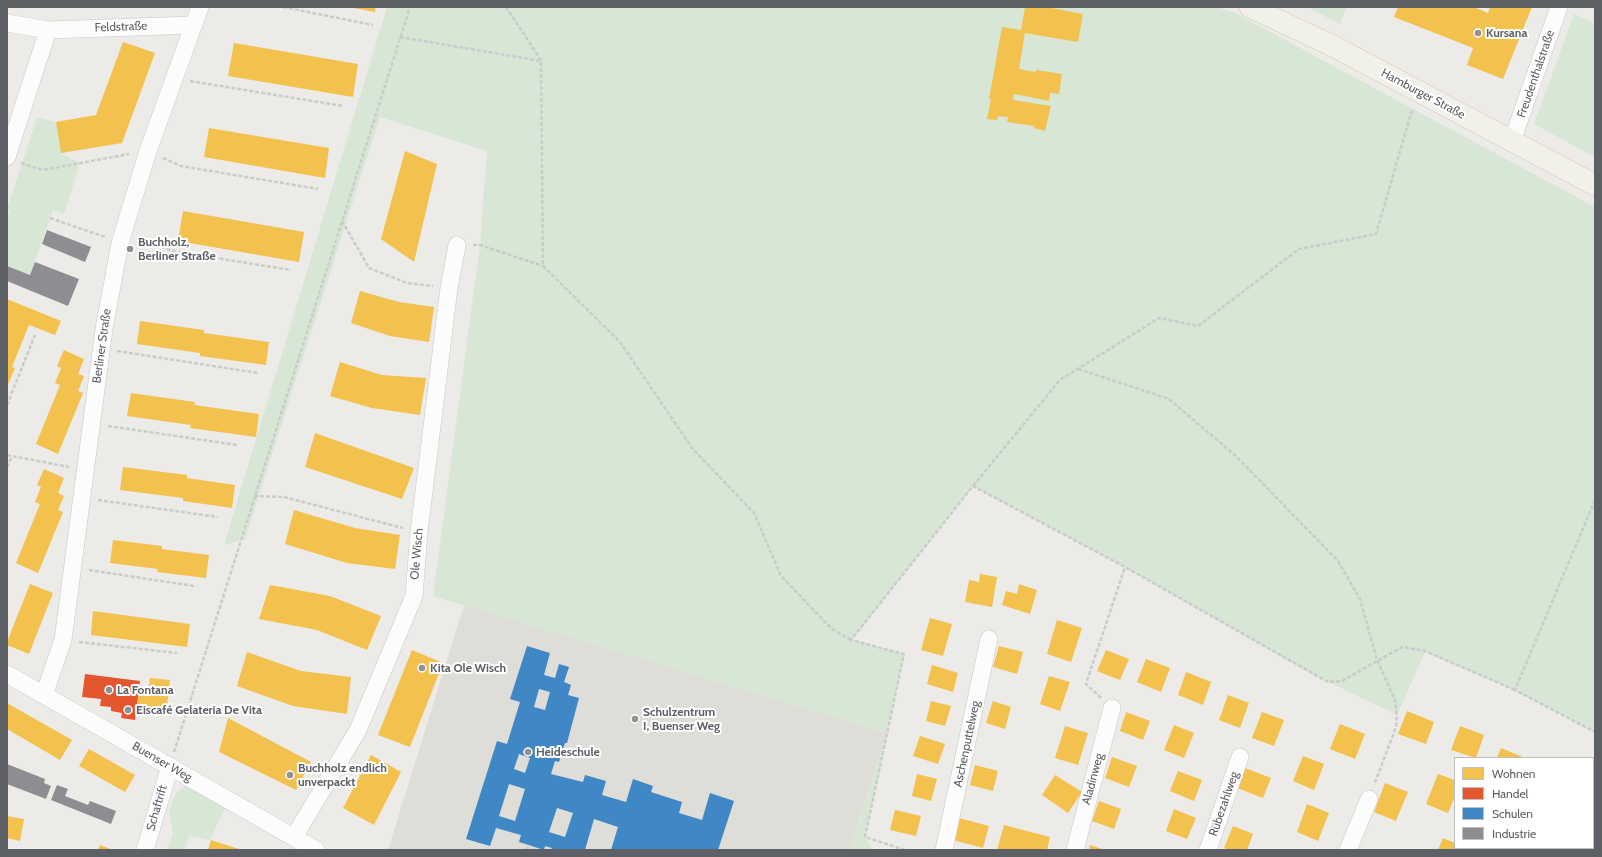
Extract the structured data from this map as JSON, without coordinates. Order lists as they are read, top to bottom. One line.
{"streets":{"main road":["Hamburger Straße"],"street":["Feldstraße","Freudenthalstraße","Berliner Straße","Ole Wisch","Aschenputtelweg","Buenser Weg","Aladinweg","Rübezahlweg","Schaftrift"]},"crossings":[["Feldstraße","Berliner Straße"],["Freudenthalstraße","Hamburger Straße"],["Berliner Straße","Buenser Weg"],["Ole Wisch","Buenser Weg"],["Buenser Weg","Schaftrift"]],"places":["Kursana","Buchholz, Berliner Straße","Kita Ole Wisch","La Fontana","Eiscafé Gelateria De Vita","Schulzentrum I, Buenser Weg","Heideschule","Buchholz endlich unverpackt"],"legend":["Wohnen","Handel","Schulen","Industrie"]}
